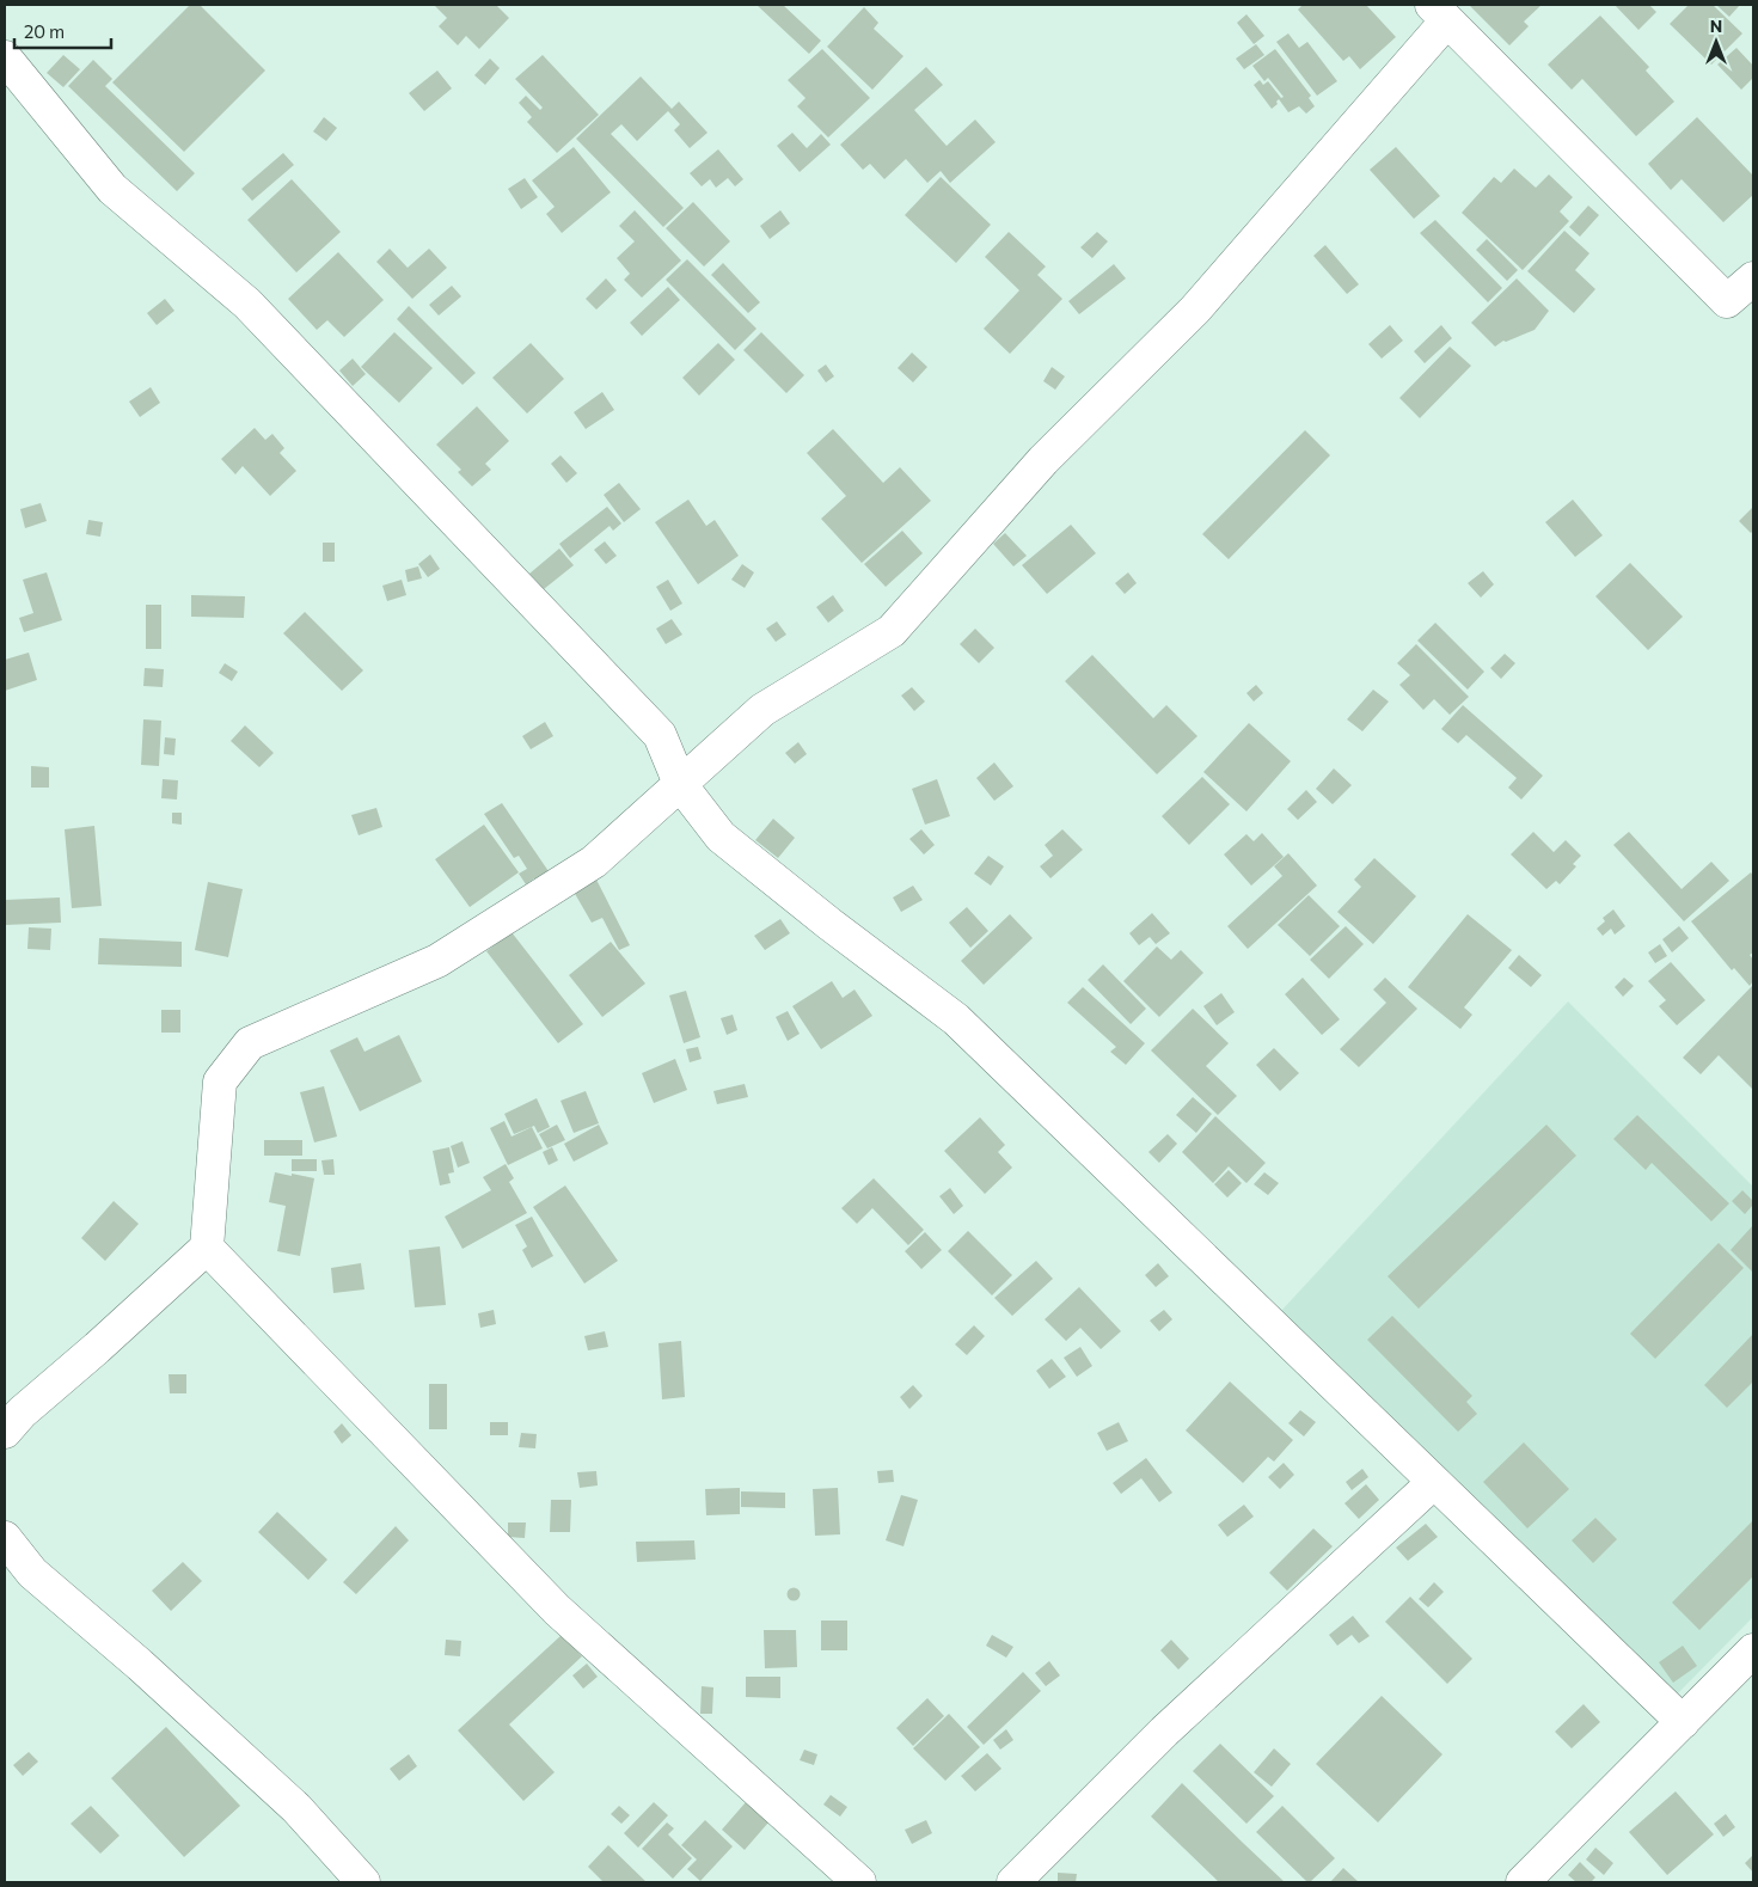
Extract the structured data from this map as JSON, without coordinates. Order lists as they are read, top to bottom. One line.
{"scale_bar":"20 m","north":"top"}
